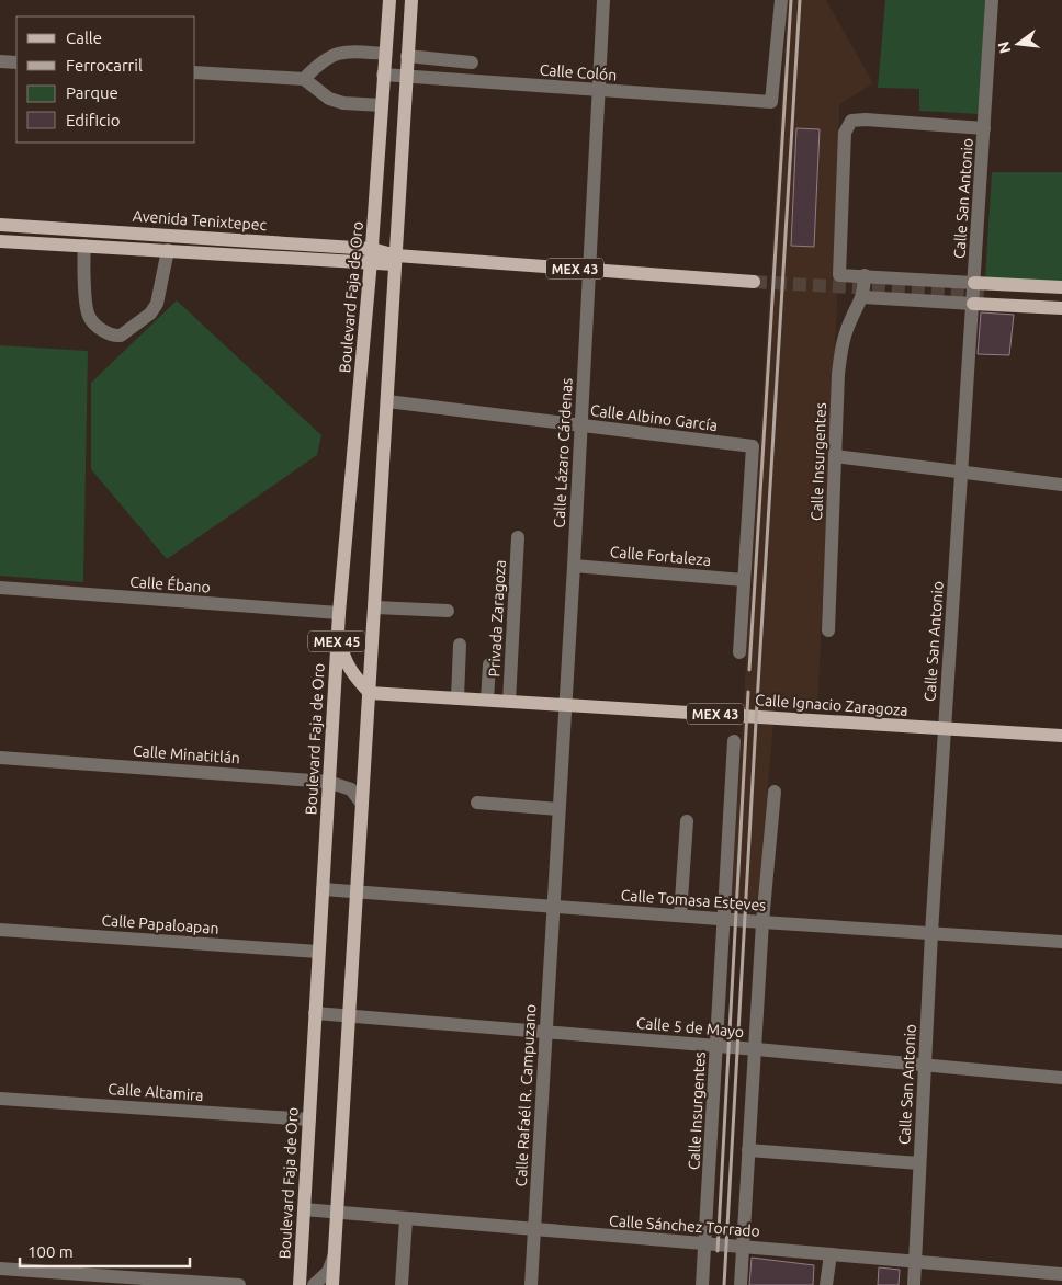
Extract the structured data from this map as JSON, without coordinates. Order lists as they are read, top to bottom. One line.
{"streets":{"main road":["Avenida Tenixtepec","MEX 43","Boulevard Faja de Oro","MEX 45","Calle Ignacio Zaragoza"],"street":["Calle Colón","Calle San Antonio","Calle Albino García","Calle Lázaro Cárdenas","Calle Insurgentes","Calle Fortaleza","Calle Ébano","Privada Zaragoza","Calle Minatitlán","Calle Tomasa Esteves","Calle Papaloapan","Calle 5 de Mayo","Calle Altamira","Calle Rafaél R. Campuzano","Calle Sánchez Torrado"]},"crossings":[["Calle Colón","Boulevard Faja de Oro"],["Calle Colón","Calle Lázaro Cárdenas"],["Calle Colón","MEX 45"],["Calle San Antonio","Calle Ignacio Zaragoza"],["Calle San Antonio","Calle Tomasa Esteves"],["Calle San Antonio","Calle 5 de Mayo"],["Calle San Antonio","Calle Sánchez Torrado"],["Avenida Tenixtepec","MEX 43"],["Avenida Tenixtepec","Boulevard Faja de Oro"],["Avenida Tenixtepec","MEX 45"],["MEX 43","Calle Lázaro Cárdenas"],["MEX 43","MEX 45"],["Boulevard Faja de Oro","Calle Ébano"],["Boulevard Faja de Oro","Calle Minatitlán"],["Boulevard Faja de Oro","Calle Tomasa Esteves"],["Boulevard Faja de Oro","Calle Papaloapan"],["Boulevard Faja de Oro","Calle 5 de Mayo"],["Boulevard Faja de Oro","Calle Altamira"],["Boulevard Faja de Oro","Calle Sánchez Torrado"],["Calle Albino García","Calle Lázaro Cárdenas"],["Calle Albino García","Calle Fortaleza"],["Calle Albino García","MEX 45"],["Calle Lázaro Cárdenas","Calle Fortaleza"],["Calle Lázaro Cárdenas","Calle Ignacio Zaragoza"],["Calle Lázaro Cárdenas","Calle Tomasa Esteves"],["Calle Lázaro Cárdenas","Calle Rafaél R. Campuzano"],["Calle Insurgentes","Calle Tomasa Esteves"],["Calle Insurgentes","Calle 5 de Mayo"],["Calle Insurgentes","Calle Sánchez Torrado"],["Privada Zaragoza","Calle Ignacio Zaragoza"],["MEX 45","Calle Ignacio Zaragoza"],["MEX 45","Calle Minatitlán"],["MEX 45","Calle Tomasa Esteves"],["MEX 45","Calle 5 de Mayo"],["MEX 45","Calle Sánchez Torrado"],["Calle Tomasa Esteves","Calle Rafaél R. Campuzano"],["Calle 5 de Mayo","Calle Rafaél R. Campuzano"],["Calle Rafaél R. Campuzano","Calle Sánchez Torrado"]],"legend":["Calle","Ferrocarril","Parque","Edificio"],"scale_bar":"100 m","north":"left"}
